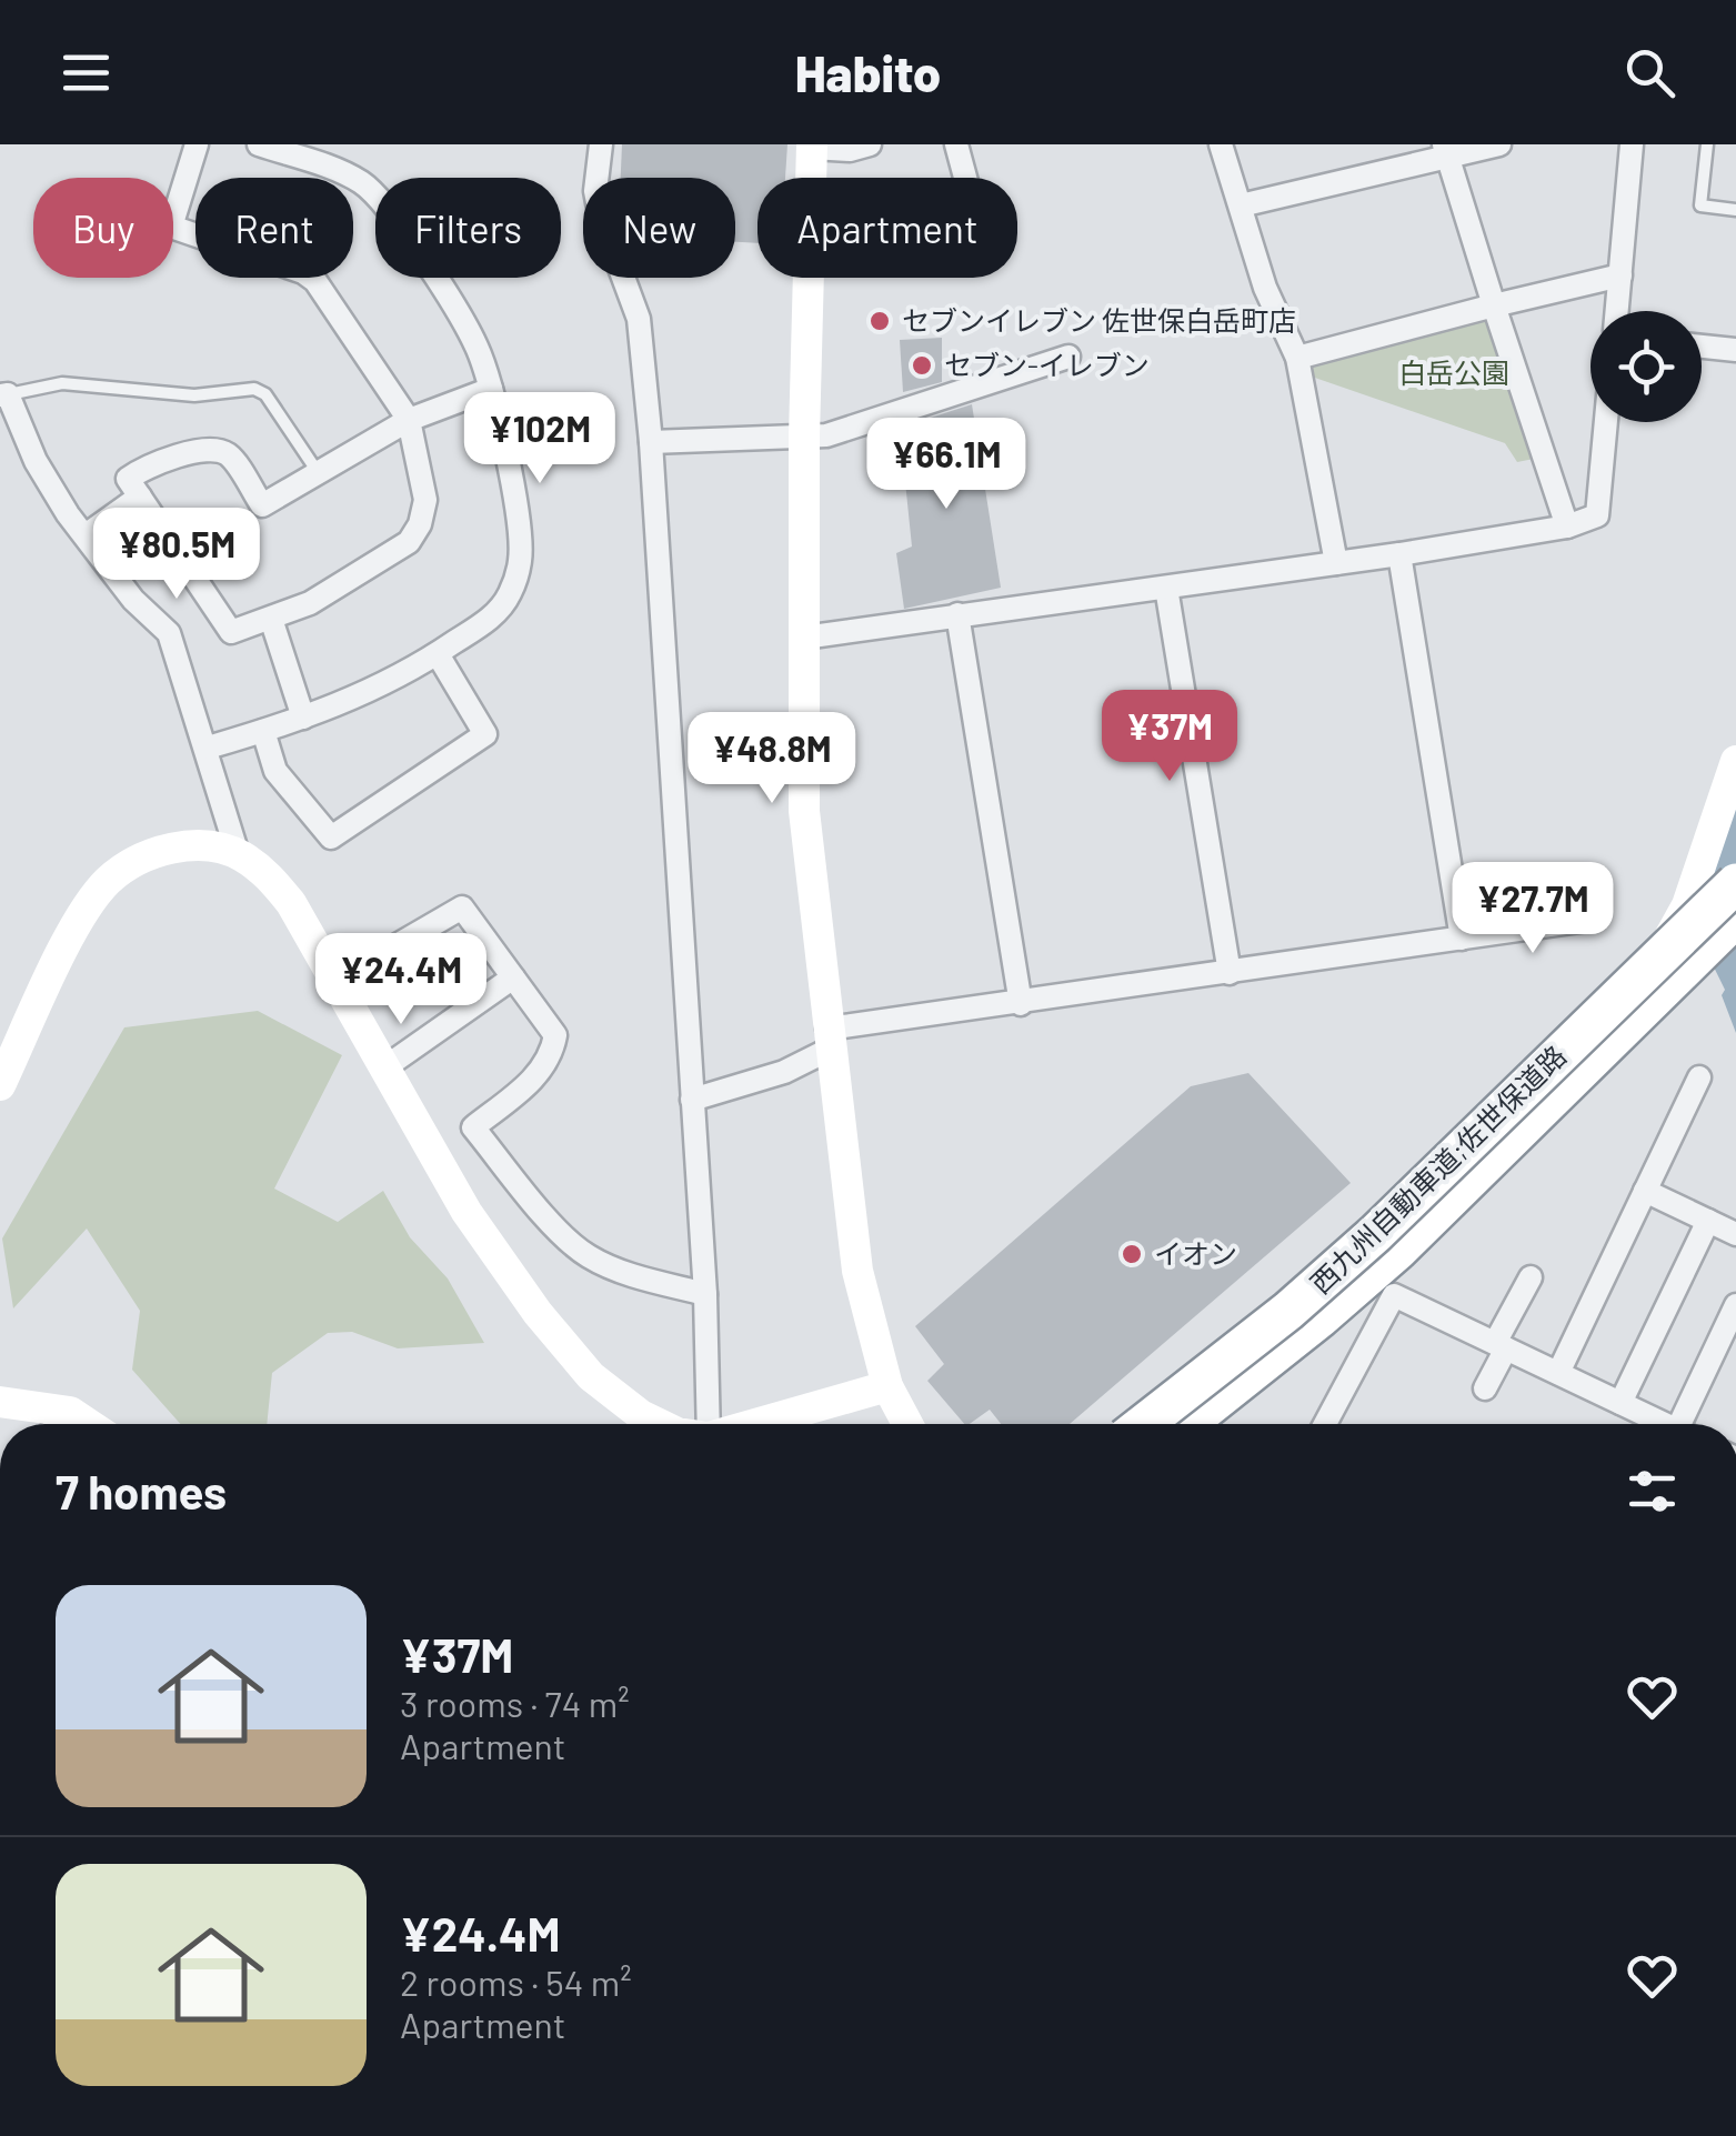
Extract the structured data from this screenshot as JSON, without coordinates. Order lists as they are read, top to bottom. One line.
{"streets":{"highway":["西九州自動車道;佐世保道路"]},"parks":["白岳公園"],"places":["セブンイレブン 佐世保白岳町店","セブン-イレブン","イオン"],"page":{"header":"Habito","chip":["Buy","Rent","Filters","New","Apartment"],"price":["¥102M","¥66.1M","¥80.5M","¥37M","¥48.8M","¥27.7M","¥24.4M"],"heading":"7 homes","list":[{"name":"¥37M","note":"3 rooms · 74 m² · Apartment"},{"name":"¥24.4M","note":"2 rooms · 54 m² · Apartment"}]}}
